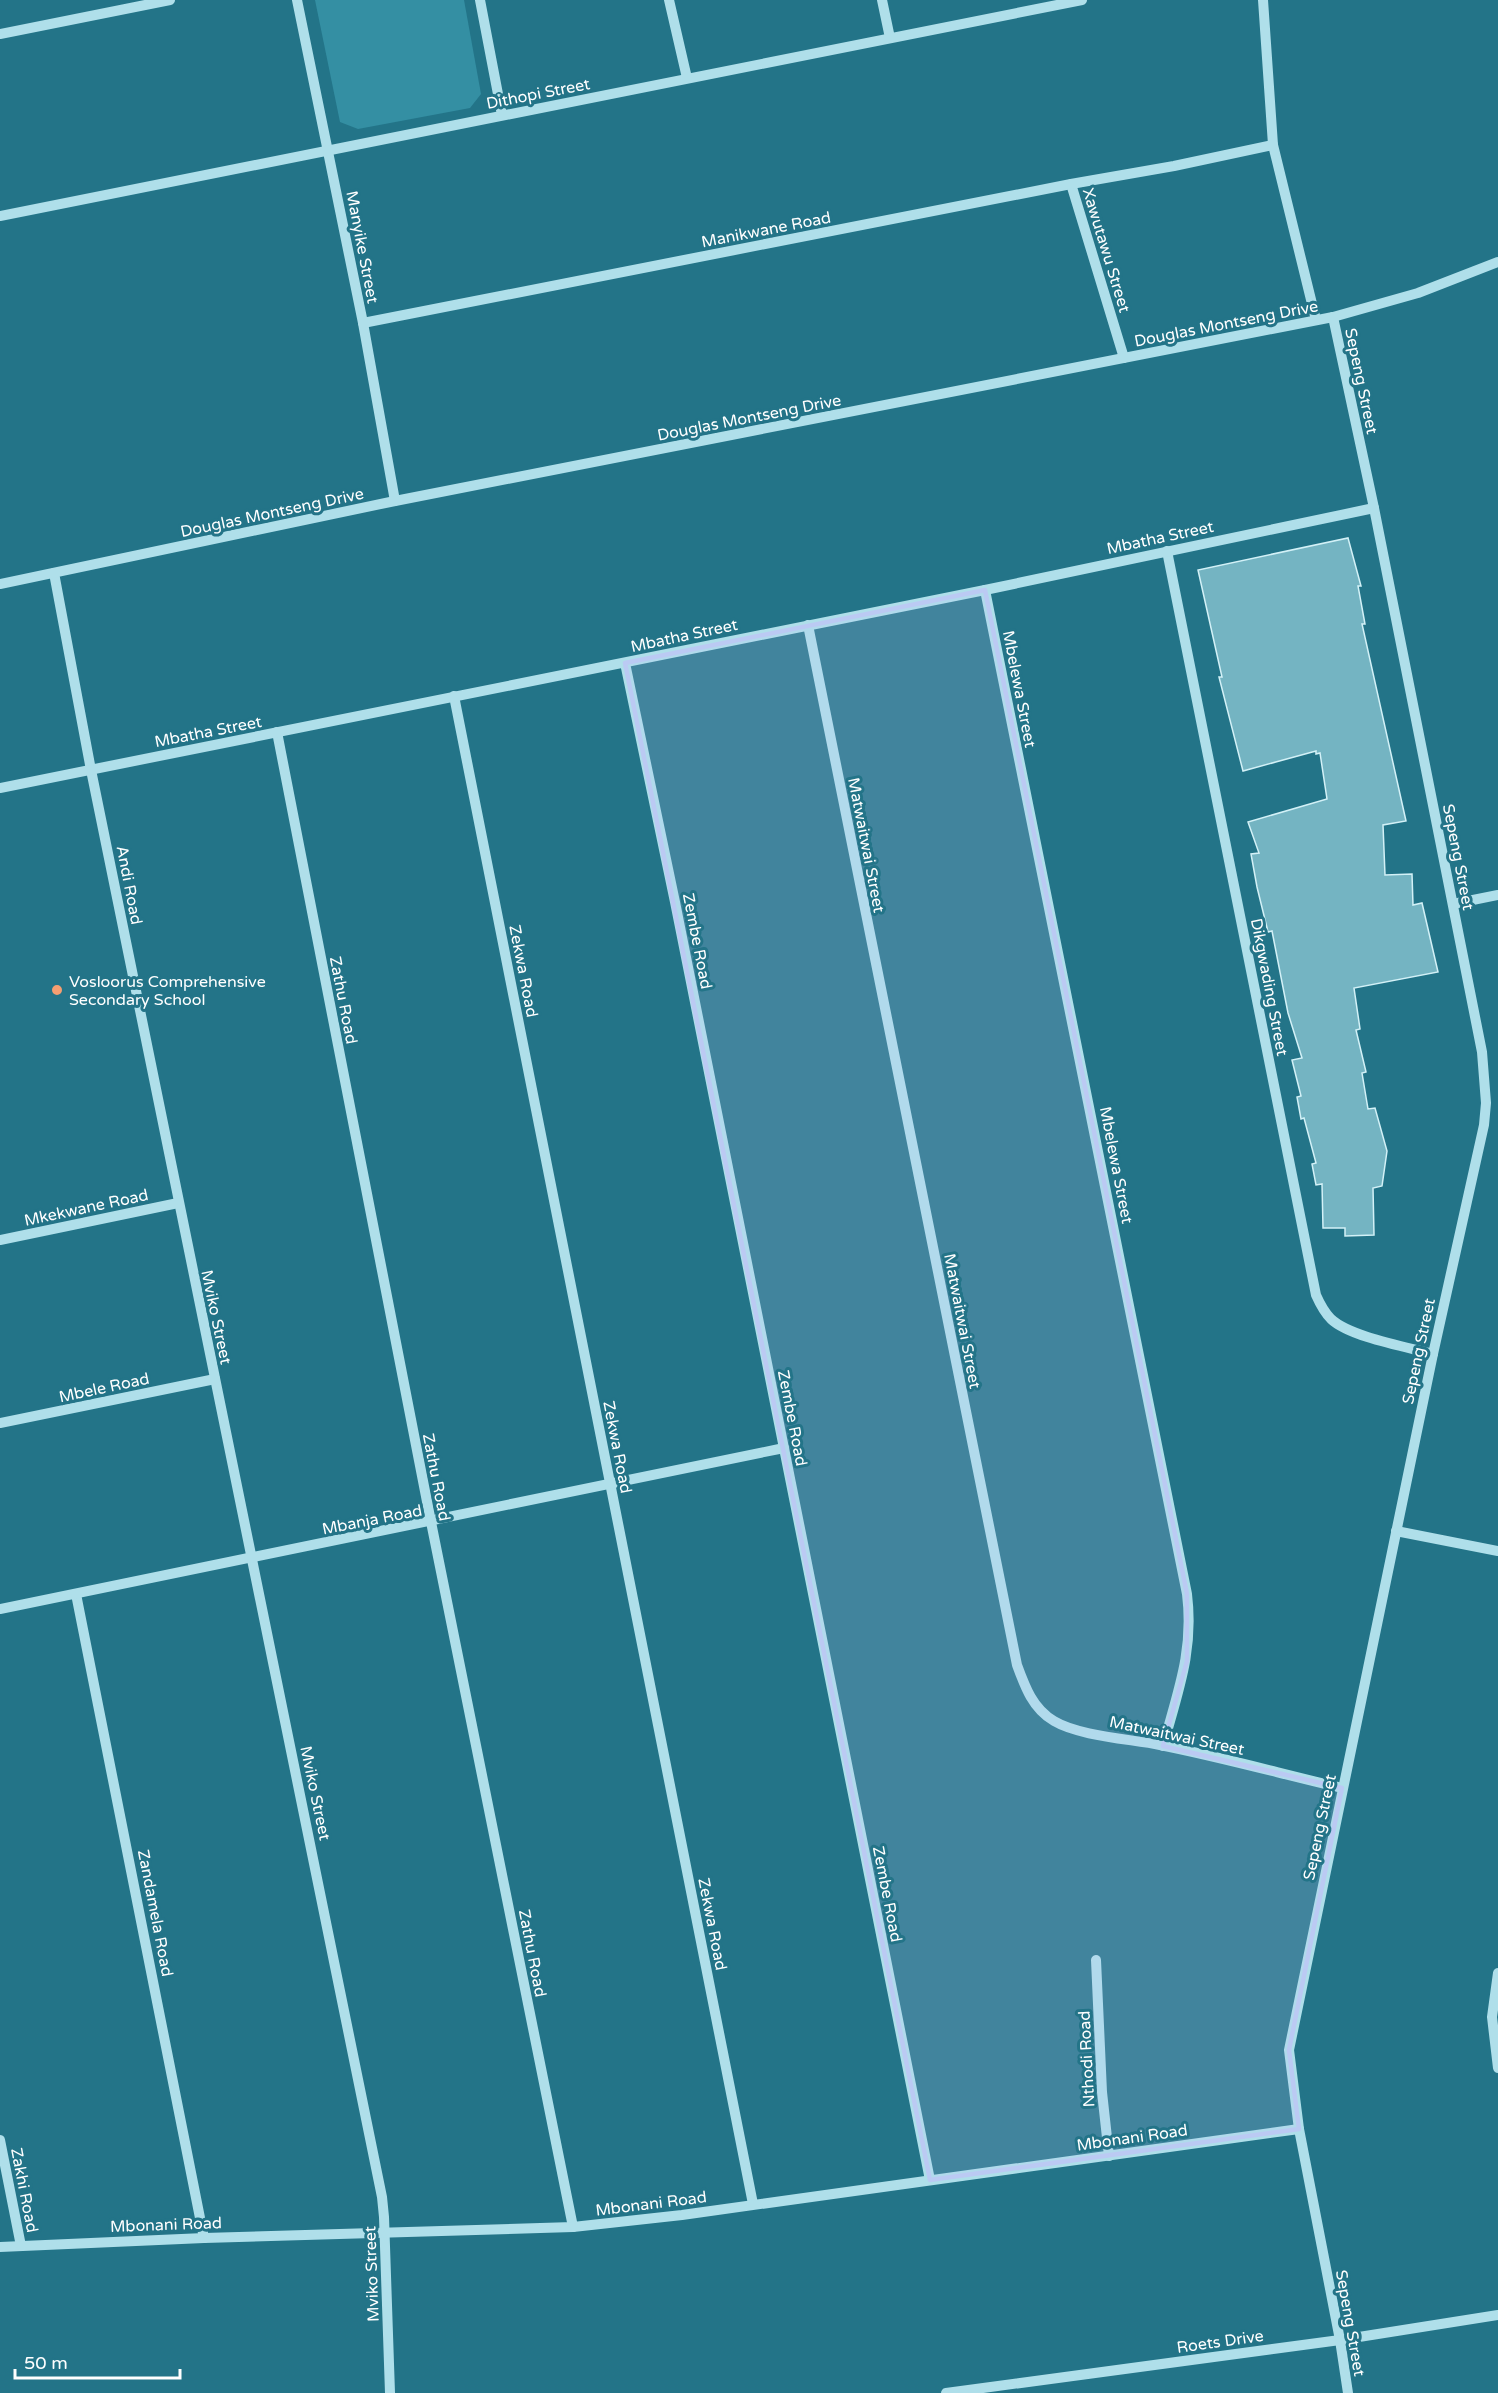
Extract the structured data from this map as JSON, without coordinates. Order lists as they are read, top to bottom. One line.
{"streets":{"street":["Dithopi Street","Manikwane Road","Manyike Street","Xawutawu Street","Douglas Montseng Drive","Sepeng Street","Mbatha Street","Mbelewa Street","Matwaitwai Street","Andi Road","Zembe Road","Zekwa Road","Dikgwading Street","Zathu Road","Mkekwane Road","Mviko Street","Mbele Road","Mbanja Road","Zandamela Road","Nthodi Road","Mbonani Road","Zakhi Road","Roets Drive"]},"crossings":[["Dithopi Street","Manyike Street"],["Manikwane Road","Manyike Street"],["Manikwane Road","Xawutawu Street"],["Manyike Street","Douglas Montseng Drive"],["Xawutawu Street","Douglas Montseng Drive"],["Douglas Montseng Drive","Sepeng Street"],["Douglas Montseng Drive","Andi Road"],["Sepeng Street","Mbatha Street"],["Sepeng Street","Matwaitwai Street"],["Sepeng Street","Dikgwading Street"],["Sepeng Street","Mbonani Road"],["Sepeng Street","Roets Drive"],["Mbatha Street","Mbelewa Street"],["Mbatha Street","Matwaitwai Street"],["Mbatha Street","Andi Road"],["Mbatha Street","Zembe Road"],["Mbatha Street","Zekwa Road"],["Mbatha Street","Dikgwading Street"],["Mbatha Street","Zathu Road"],["Mbelewa Street","Matwaitwai Street"],["Andi Road","Mkekwane Road"],["Andi Road","Mviko Street"],["Zembe Road","Mbanja Road"],["Zembe Road","Mbonani Road"],["Zekwa Road","Mbanja Road"],["Zekwa Road","Mbonani Road"],["Zathu Road","Mbanja Road"],["Zathu Road","Mbonani Road"],["Mkekwane Road","Mviko Street"],["Mviko Street","Mbele Road"],["Mviko Street","Mbanja Road"],["Mviko Street","Mbonani Road"],["Mbanja Road","Zandamela Road"],["Zandamela Road","Mbonani Road"],["Nthodi Road","Mbonani Road"],["Mbonani Road","Zakhi Road"]],"places":["Vosloorus Comprehensive Secondary School"],"scale_bar":"50 m"}
